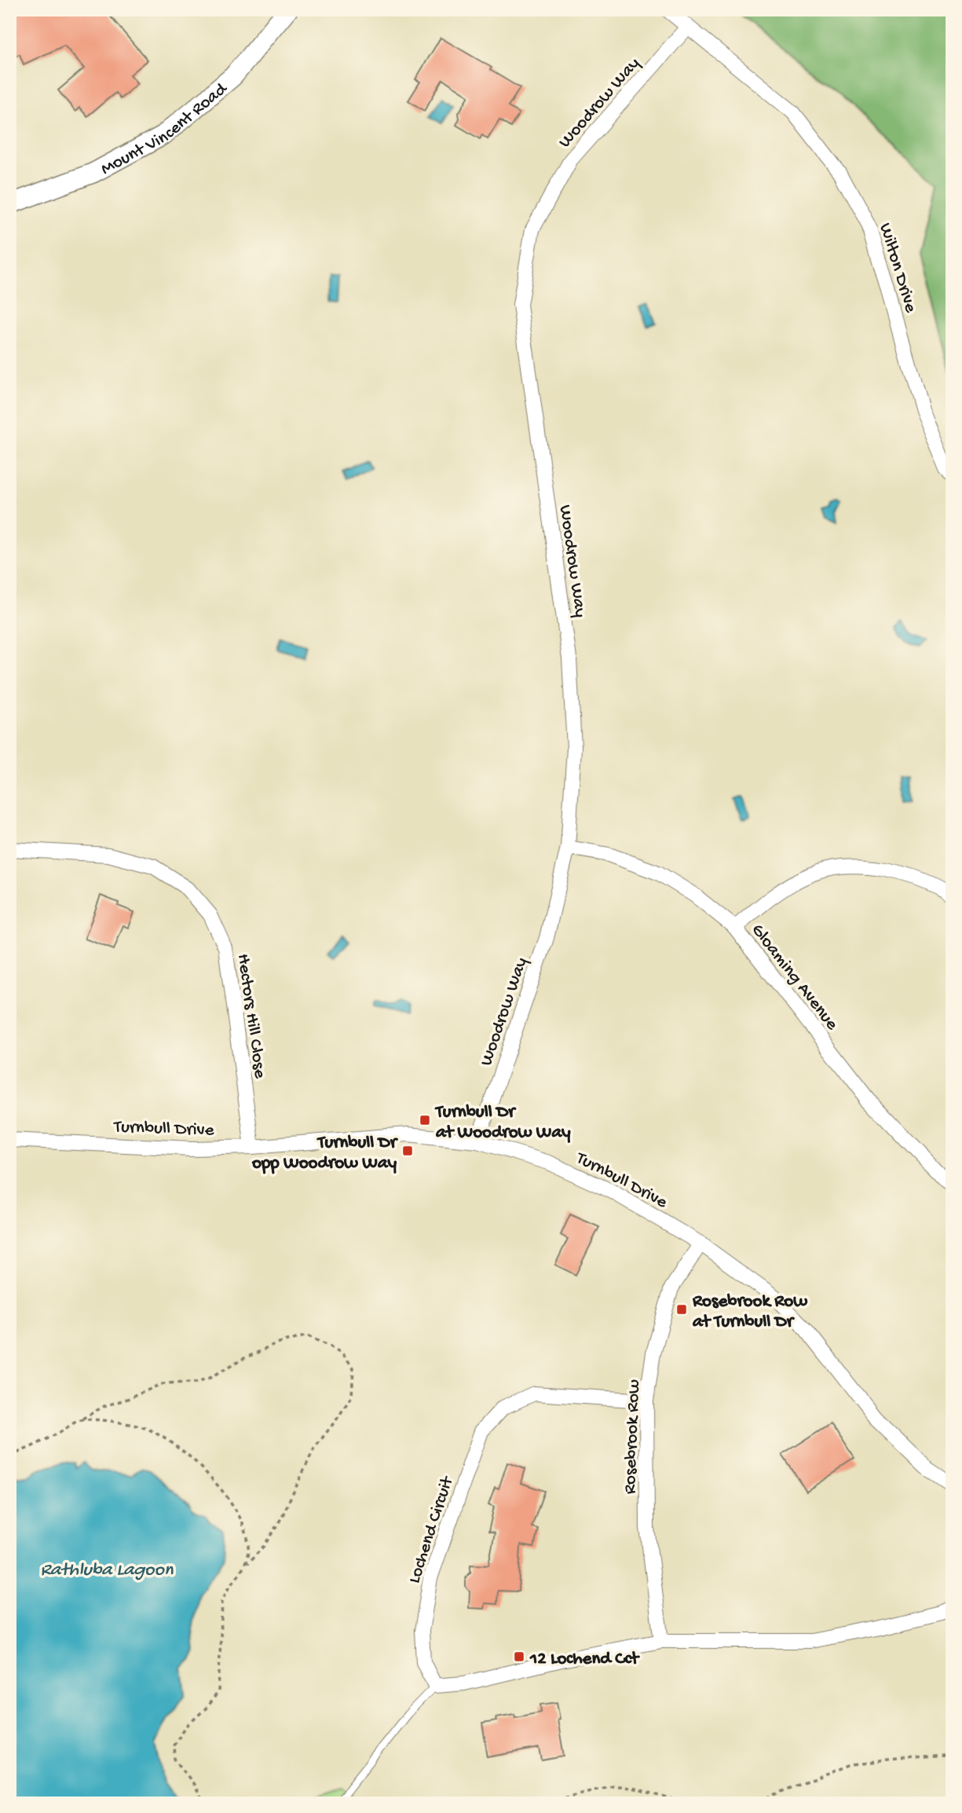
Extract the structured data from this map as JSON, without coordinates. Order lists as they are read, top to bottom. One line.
{"streets":{"main road":["Mount Vincent Road"],"street":["Woodrow Way","Wilton Drive","Gloaming Avenue","Hectors Hill Close","Turnbull Drive","Rosebrook Row","Lochend Circuit"]},"crossings":[["Woodrow Way","Wilton Drive"],["Woodrow Way","Gloaming Avenue"],["Woodrow Way","Turnbull Drive"],["Hectors Hill Close","Turnbull Drive"],["Turnbull Drive","Rosebrook Row"],["Rosebrook Row","Lochend Circuit"]],"water":["Rathluba Lagoon"],"places":{"transit":["Turnbull Dr at Woodrow Way","Turnbull Dr opp Woodrow Way","Rosebrook Row at Turnbull Dr","12 Lochend Cct"]}}
